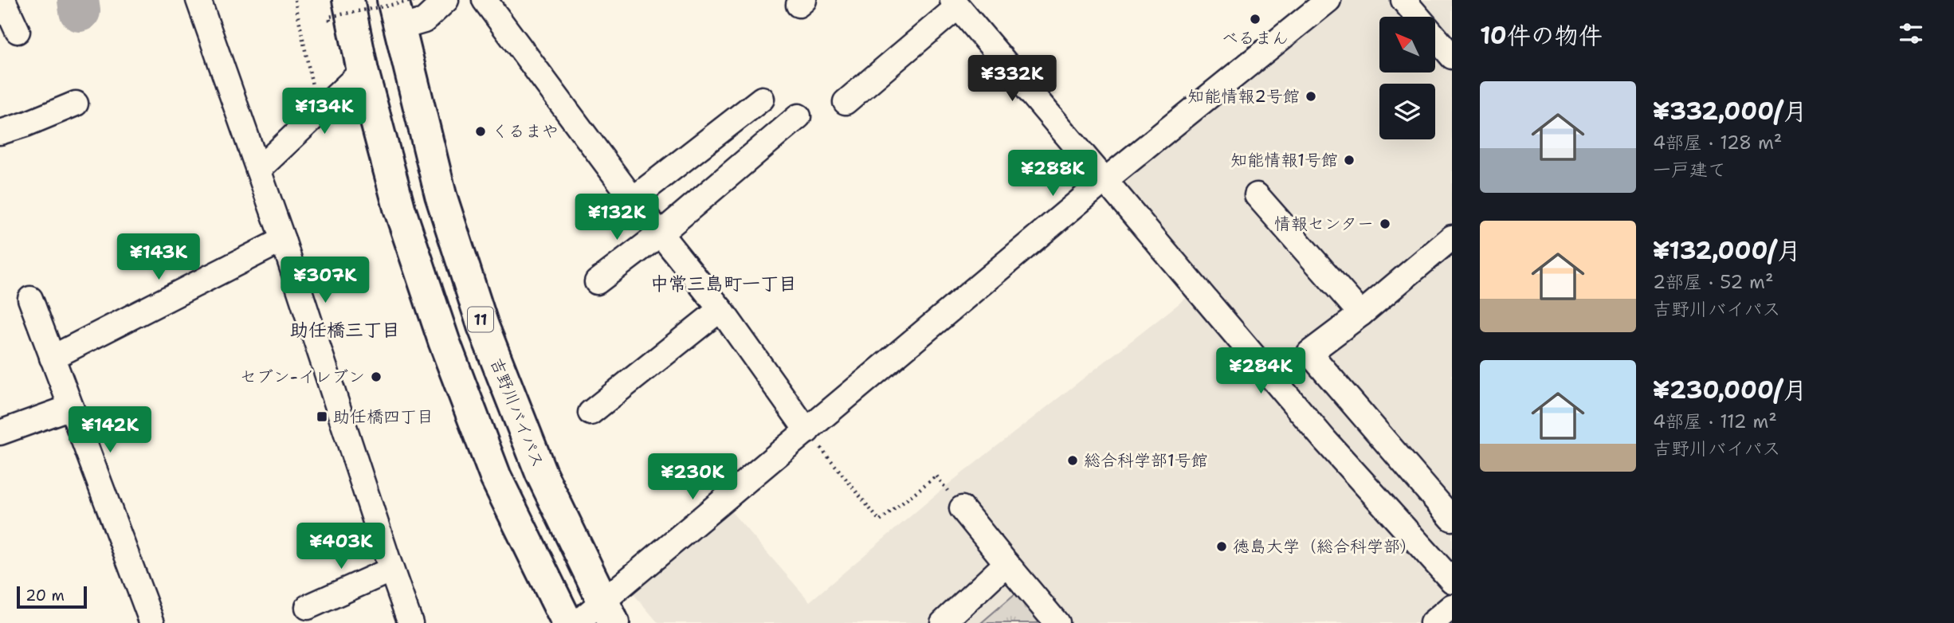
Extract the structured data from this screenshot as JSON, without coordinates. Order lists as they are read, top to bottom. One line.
{"streets":{"highway":["11","吉野川バイパス"]},"districts":["中常三島町一丁目","助任橋三丁目"],"places":{"other":["べるまん","知能情報2号館","くるまや","知能情報1号館","情報センター","セブン-イレブン","総合科学部1号館","徳島大学（総合科学部）"],"transit":["助任橋四丁目"]},"scale_bar":"20 m","north":"top left","page":{"heading":"10件の物件","price":["¥332K","¥134K","¥288K","¥132K","¥143K","¥307K","¥284K","¥142K","¥230K","¥403K"],"list":[{"name":"¥332,000/月","note":"4部屋 · 128 m² · 一戸建て"},{"name":"¥132,000/月","note":"2部屋 · 52 m² · 吉野川バイパス"},{"name":"¥230,000/月","note":"4部屋 · 112 m² · 吉野川バイパス"}],"scale":"20 m"}}
